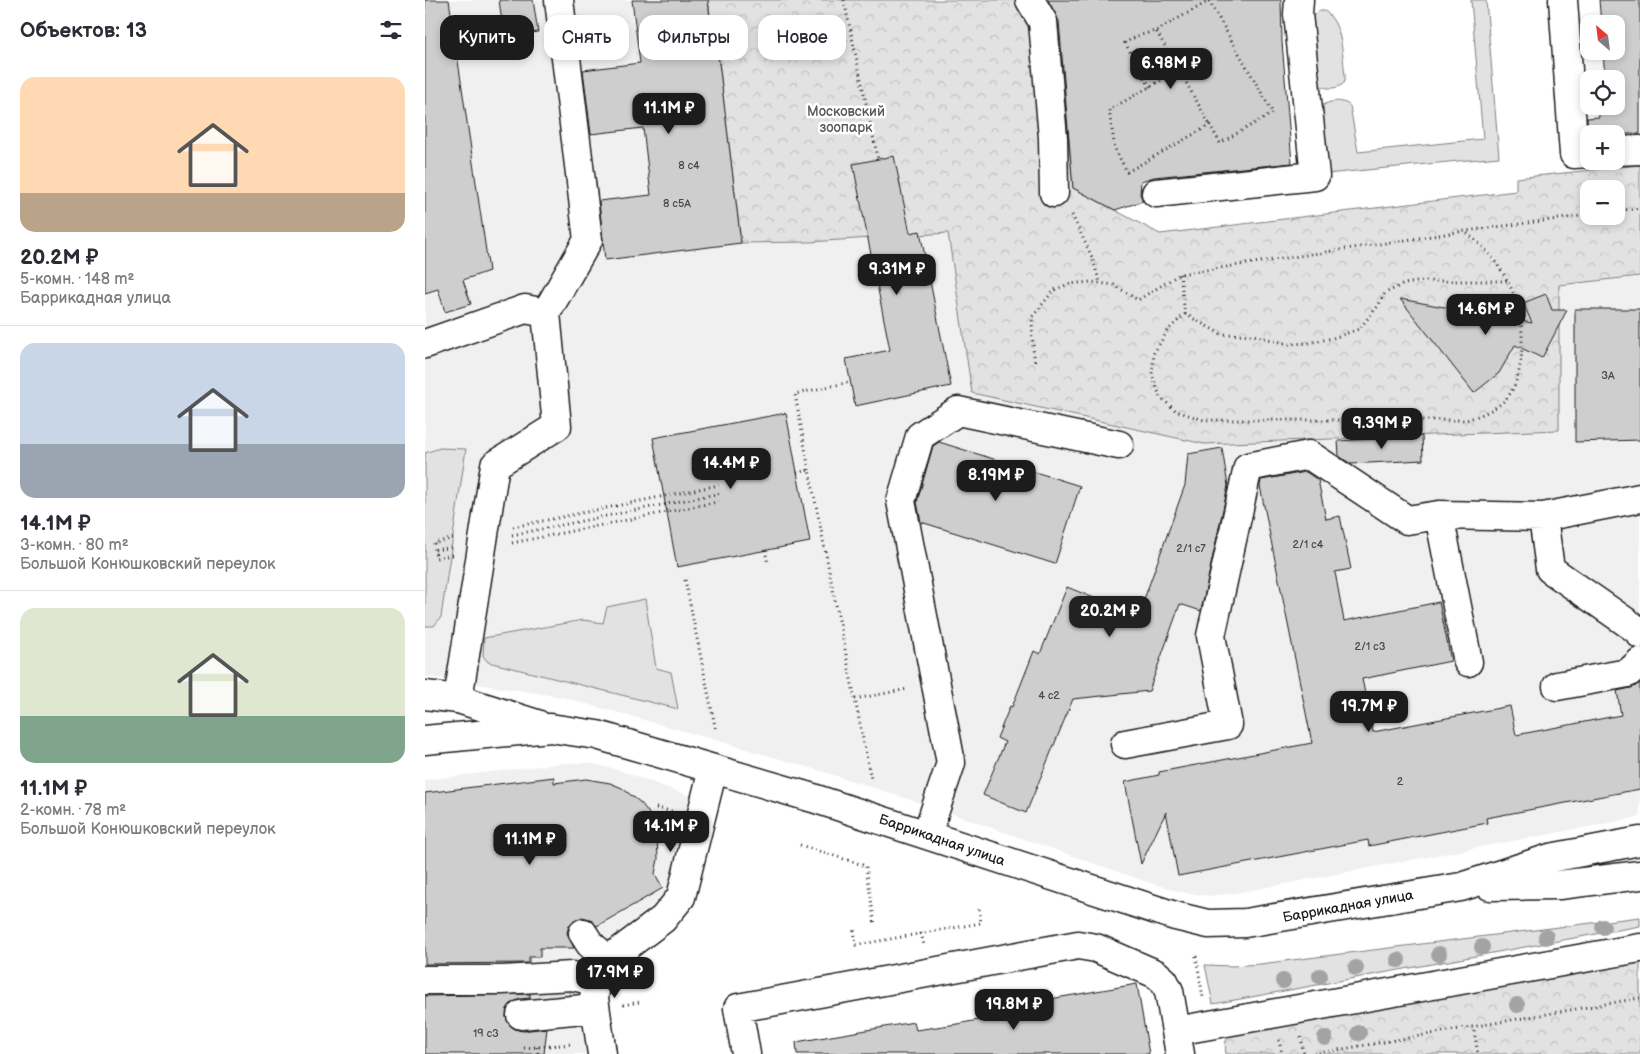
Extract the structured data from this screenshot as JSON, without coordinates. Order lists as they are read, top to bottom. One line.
{"streets":{"main road":["Баррикадная улица"]},"parks":["Московский зоопарк"],"house_numbers":["8 с4","8 с5А","3А","2/1 с4","2/1 с7","2/1 с3","4 с2","2","19 с3"],"north":"top left","page":{"heading":"Объектов: 13","map_buttons":["+","−"],"chip":["Купить","Снять","Фильтры","Новое"],"price":["6.98M ₽","11.1M ₽","9.31M ₽","14.6M ₽","9.39M ₽","14.4M ₽","8.19M ₽","20.2M ₽","19.7M ₽","14.1M ₽","11.1M ₽","17.9M ₽","19.8M ₽"],"list":[{"name":"20.2M ₽","note":"5-комн. · 148 m² · Баррикадная улица"},{"name":"14.1M ₽","note":"3-комн. · 80 m² · Большой Конюшковский переулок"},{"name":"11.1M ₽","note":"2-комн. · 78 m² · Большой Конюшковский переулок"}]}}
